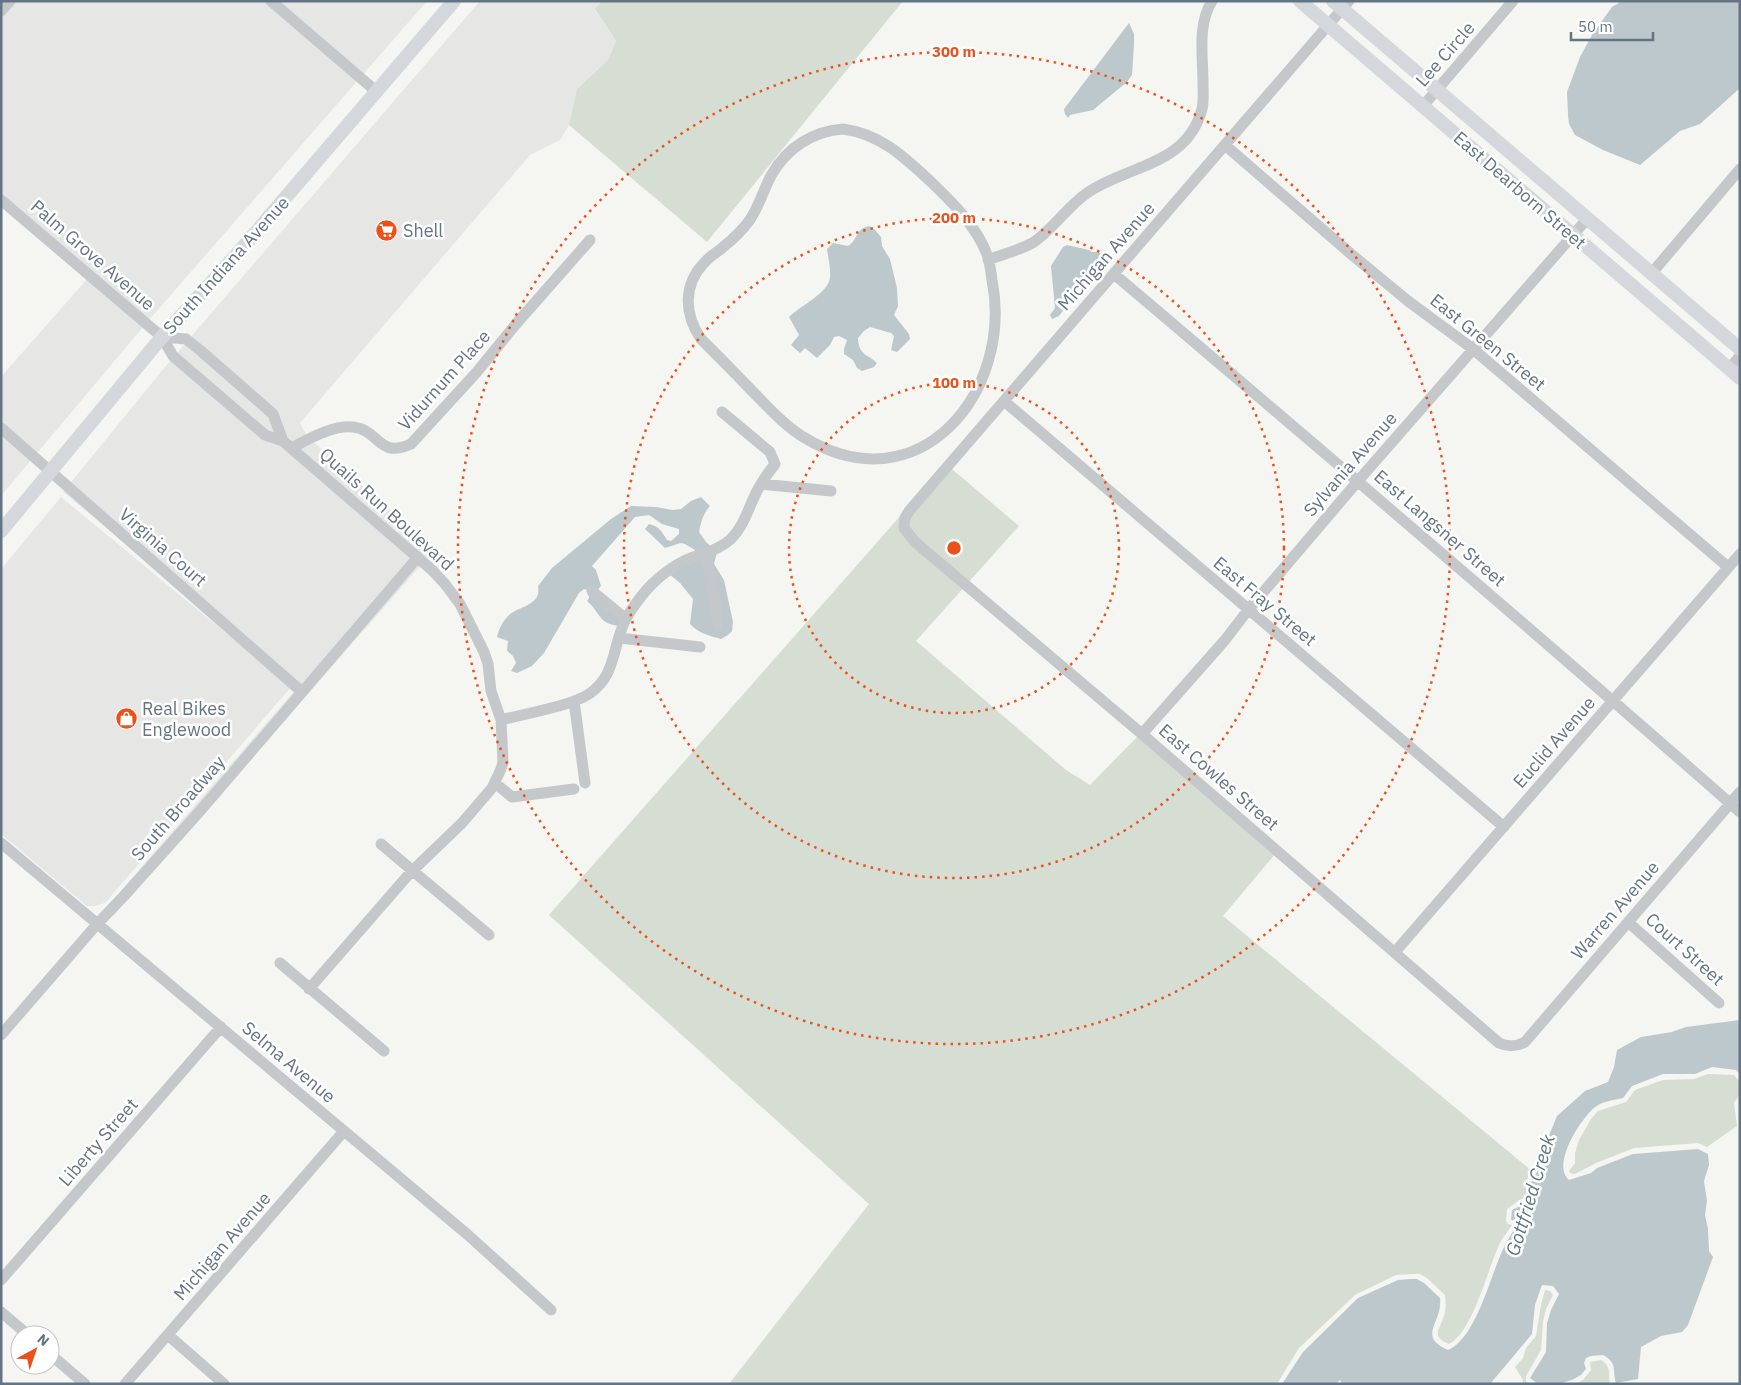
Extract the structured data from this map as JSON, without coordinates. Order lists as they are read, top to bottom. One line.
{"streets":{"main road":["East Dearborn Street","South Indiana Avenue"],"street":["Lee Circle","Palm Grove Avenue","Michigan Avenue","East Green Street","Vidurnum Place","Sylvania Avenue","Quails Run Boulevard","East Langsner Street","Virginia Court","East Fray Street","Euclid Avenue","East Cowles Street","South Broadway","Warren Avenue","Court Street","Selma Avenue","Liberty Street"]},"crossings":[["Lee Circle","East Dearborn Street"],["East Dearborn Street","Michigan Avenue"],["East Dearborn Street","Sylvania Avenue"],["Palm Grove Avenue","South Indiana Avenue"],["Palm Grove Avenue","Quails Run Boulevard"],["Michigan Avenue","East Green Street"],["Michigan Avenue","East Langsner Street"],["Michigan Avenue","East Fray Street"],["Michigan Avenue","East Cowles Street"],["Michigan Avenue","Selma Avenue"],["South Indiana Avenue","Quails Run Boulevard"],["South Indiana Avenue","Virginia Court"],["East Green Street","Sylvania Avenue"],["East Green Street","Euclid Avenue"],["Vidurnum Place","Quails Run Boulevard"],["Sylvania Avenue","East Langsner Street"],["Sylvania Avenue","East Fray Street"],["Sylvania Avenue","East Cowles Street"],["Quails Run Boulevard","South Broadway"],["East Langsner Street","Euclid Avenue"],["East Langsner Street","Warren Avenue"],["Virginia Court","South Broadway"],["East Fray Street","Euclid Avenue"],["Euclid Avenue","East Cowles Street"],["East Cowles Street","Warren Avenue"],["South Broadway","Selma Avenue"],["Warren Avenue","Court Street"],["Selma Avenue","Liberty Street"]],"water":["Gottfried Creek"],"places":{"supermarket":["Shell"],"shop":["Real Bikes Englewood"]},"scale_bar":"50 m","north":"top right","rings":["300 m","200 m","100 m"]}
